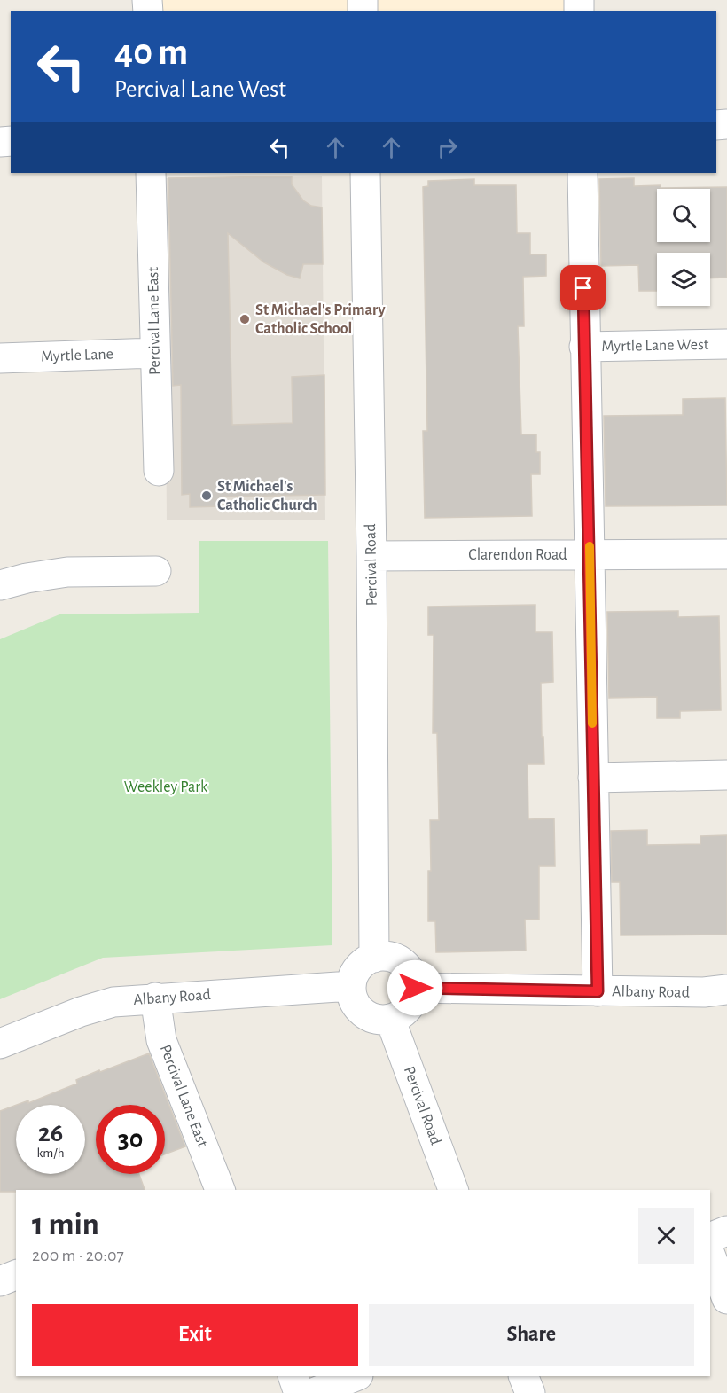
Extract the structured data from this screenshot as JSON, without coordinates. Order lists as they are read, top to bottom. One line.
{"streets":{"street":["Percival Lane East","Myrtle Lane West","Myrtle Lane","Clarendon Road","Percival Road","Albany Road"]},"crossings":[["Percival Lane East","Myrtle Lane"],["Percival Lane East","Albany Road"],["Clarendon Road","Percival Road"],["Percival Road","Albany Road"]],"parks":["Weekley Park"],"places":["St Michael's Primary Catholic School","St Michael's Catholic Church"],"page":{"turn":["40 m","Percival Lane West"],"speed":"26 km/h","limit":"30","heading":["1 min","200 m · 20:07"],"buttons":["Exit","Share"]}}
